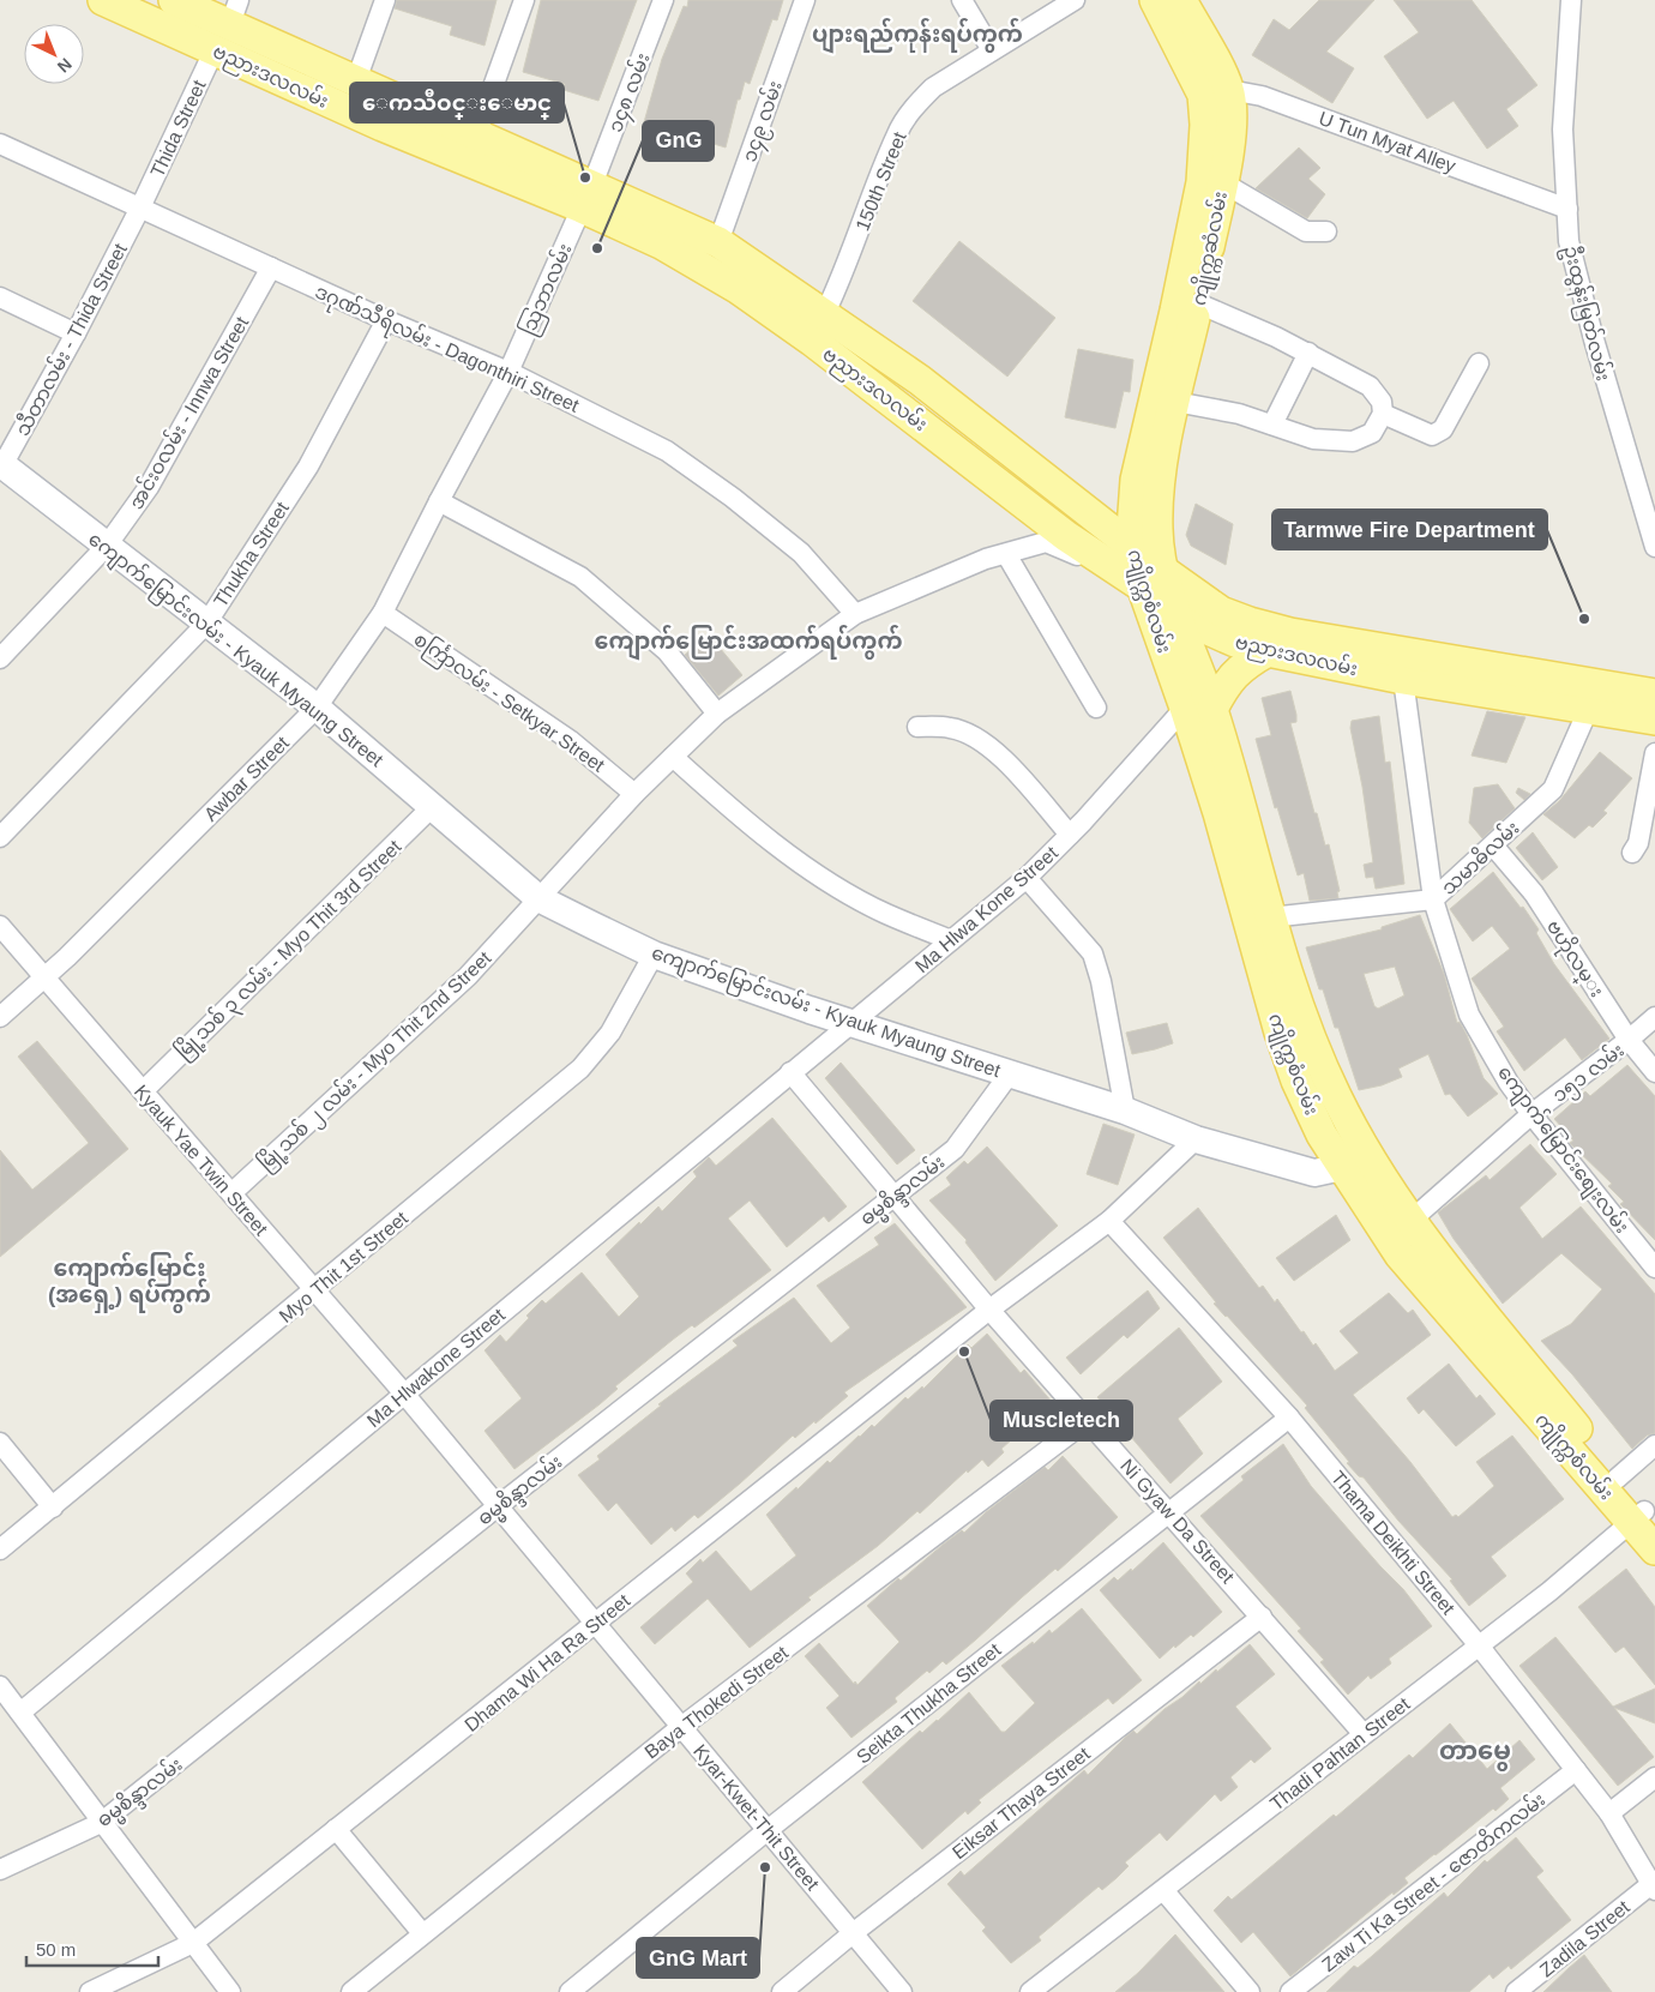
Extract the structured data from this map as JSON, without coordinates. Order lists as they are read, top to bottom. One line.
{"streets":{"main road":["ဗညားဒလလမ်း","ကျိုက္ကဆံလမ်း","ကျိုက္ကစံလမ်း"],"street":["၁၄၈ လမ်း","၁၄၉ လမ်း","Thida Street","U Tun Myat Alley","150th Street","ဩဘာလမ်း","ဦးထွန်းမြတ်လမ်း","သီတာလမ်း - Thida Street","ဒဂုဏ်သီရိလမ်း - Dagonthiri Street","အင်းဝလမ်း - Innwa Street","Thukha Street","ကျောက်မြောင်းလမ်း - Kyauk Myaung Street","စင်္ကြာလမ်း - Setkyar Street","Awbar Street","သမာဓိလမ်း","Ma Hlwa Kone Street","မြို့သစ် ၃ လမ်း - Myo Thit 3rd Street","ဗဟိုလမ္း","မြို့သစ် ၂ လမ်း - Myo Thit 2nd Street","၁၅၁ လမ်း","ကျောက်မြောင်းစျေးလမ်း","Kyauk Yae Twin Street","ဓမ္မစိန္ဒာလမ်း","Myo Thit 1st Street","Ma Hlwakone Street","Ni Gyaw Da Street","Thama Deikhti Street","Dhama Wi Ha Ra Street","Baya Thokedi Street","Seikta Thukha Street","Thadi Pahtan Street","Eiksar Thaya Street","Kyar-Kwet-Thit Street","Zaw Ti Ka Street - ဇောတိကလမ်း","Zadila Street"]},"crossings":[["ဗညားဒလလမ်း","၁၄၈ လမ်း"],["ဗညားဒလလမ်း","၁၄၉ လမ်း"],["ဗညားဒလလမ်း","Thida Street"],["ဗညားဒလလမ်း","150th Street"],["ဗညားဒလလမ်း","ဩဘာလမ်း"],["ဗညားဒလလမ်း","ကျိုက္ကစံလမ်း"],["ဗညားဒလလမ်း","သမာဓိလမ်း"],["ဗညားဒလလမ်း","မြို့သစ် ၂ လမ်း - Myo Thit 2nd Street"],["ဗညားဒလလမ်း","ကျောက်မြောင်းစျေးလမ်း"],["၁၄၈ လမ်း","ဩဘာလမ်း"],["Thida Street","သီတာလမ်း - Thida Street"],["Thida Street","ဒဂုဏ်သီရိလမ်း - Dagonthiri Street"],["U Tun Myat Alley","ကျိုက္ကဆံလမ်း"],["U Tun Myat Alley","ဦးထွန်းမြတ်လမ်း"],["ကျိုက္ကဆံလမ်း","ကျိုက္ကစံလမ်း"],["ဩဘာလမ်း","ဒဂုဏ်သီရိလမ်း - Dagonthiri Street"],["ဩဘာလမ်း","Awbar Street"],["သီတာလမ်း - Thida Street","ဒဂုဏ်သီရိလမ်း - Dagonthiri Street"],["သီတာလမ်း - Thida Street","ကျောက်မြောင်းလမ်း - Kyauk Myaung Street"],["ဒဂုဏ်သီရိလမ်း - Dagonthiri Street","အင်းဝလမ်း - Innwa Street"],["ဒဂုဏ်သီရိလမ်း - Dagonthiri Street","Thukha Street"],["ဒဂုဏ်သီရိလမ်း - Dagonthiri Street","Awbar Street"],["ဒဂုဏ်သီရိလမ်း - Dagonthiri Street","မြို့သစ် ၂ လမ်း - Myo Thit 2nd Street"],["အင်းဝလမ်း - Innwa Street","ကျောက်မြောင်းလမ်း - Kyauk Myaung Street"],["Thukha Street","ကျောက်မြောင်းလမ်း - Kyauk Myaung Street"],["ကျိုက္ကစံလမ်း","ကျောက်မြောင်းလမ်း - Kyauk Myaung Street"],["ကျိုက္ကစံလမ်း","သမာဓိလမ်း"],["ကျိုက္ကစံလမ်း","Ma Hlwa Kone Street"],["ကျိုက္ကစံလမ်း","မြို့သစ် ၂ လမ်း - Myo Thit 2nd Street"],["ကျိုက္ကစံလမ်း","၁၅၁ လမ်း"],["ကျိုက္ကစံလမ်း","Thadi Pahtan Street"],["ကျောက်မြောင်းလမ်း - Kyauk Myaung Street","Awbar Street"],["ကျောက်မြောင်းလမ်း - Kyauk Myaung Street","Ma Hlwa Kone Street"],["ကျောက်မြောင်းလမ်း - Kyauk Myaung Street","မြို့သစ် ၃ လမ်း - Myo Thit 3rd Street"],["ကျောက်မြောင်းလမ်း - Kyauk Myaung Street","မြို့သစ် ၂ လမ်း - Myo Thit 2nd Street"],["ကျောက်မြောင်းလမ်း - Kyauk Myaung Street","ဓမ္မစိန္ဒာလမ်း"],["ကျောက်မြောင်းလမ်း - Kyauk Myaung Street","Myo Thit 1st Street"],["ကျောက်မြောင်းလမ်း - Kyauk Myaung Street","Ma Hlwakone Street"],["ကျောက်မြောင်းလမ်း - Kyauk Myaung Street","Dhama Wi Ha Ra Street"],["စင်္ကြာလမ်း - Setkyar Street","Awbar Street"],["စင်္ကြာလမ်း - Setkyar Street","မြို့သစ် ၂ လမ်း - Myo Thit 2nd Street"],["Awbar Street","Kyauk Yae Twin Street"],["သမာဓိလမ်း","ဗဟိုလမ္း"],["သမာဓိလမ်း","ကျောက်မြောင်းစျေးလမ်း"],["Ma Hlwa Kone Street","Ma Hlwakone Street"],["မြို့သစ် ၃ လမ်း - Myo Thit 3rd Street","Kyauk Yae Twin Street"],["ဗဟိုလမ္း","၁၅၁ လမ်း"],["မြို့သစ် ၂ လမ်း - Myo Thit 2nd Street","Kyauk Yae Twin Street"],["၁၅၁ လမ်း","ကျောက်မြောင်းစျေးလမ်း"],["Kyauk Yae Twin Street","Myo Thit 1st Street"],["Kyauk Yae Twin Street","Ma Hlwakone Street"],["Kyauk Yae Twin Street","Kyar-Kwet-Thit Street"],["ဓမ္မစိန္ဒာလမ်း","Ni Gyaw Da Street"],["ဓမ္မစိန္ဒာလမ်း","Kyar-Kwet-Thit Street"],["Ma Hlwakone Street","Ni Gyaw Da Street"],["Ma Hlwakone Street","Kyar-Kwet-Thit Street"],["Ni Gyaw Da Street","Dhama Wi Ha Ra Street"],["Ni Gyaw Da Street","Baya Thokedi Street"],["Ni Gyaw Da Street","Seikta Thukha Street"],["Ni Gyaw Da Street","Thadi Pahtan Street"],["Ni Gyaw Da Street","Eiksar Thaya Street"],["Thama Deikhti Street","Dhama Wi Ha Ra Street"],["Thama Deikhti Street","Seikta Thukha Street"],["Thama Deikhti Street","Thadi Pahtan Street"],["Thama Deikhti Street","Zaw Ti Ka Street - ဇောတိကလမ်း"],["Thama Deikhti Street","Zadila Street"],["Dhama Wi Ha Ra Street","Kyar-Kwet-Thit Street"],["Baya Thokedi Street","Kyar-Kwet-Thit Street"],["Seikta Thukha Street","Kyar-Kwet-Thit Street"],["Eiksar Thaya Street","Kyar-Kwet-Thit Street"]],"districts":["ပျားရည်ကုန်းရပ်ကွက်","ကျောက်မြောင်းအထက်ရပ်ကွက်","ကျောက်မြောင်း (အရှေ့) ရပ်ကွက်","တာမွေ"],"places":["ေကသီဝင္းေမာင္","GnG","Tarmwe Fire Department","Muscletech","GnG Mart"],"scale_bar":"50 m","north":"bottom right"}
